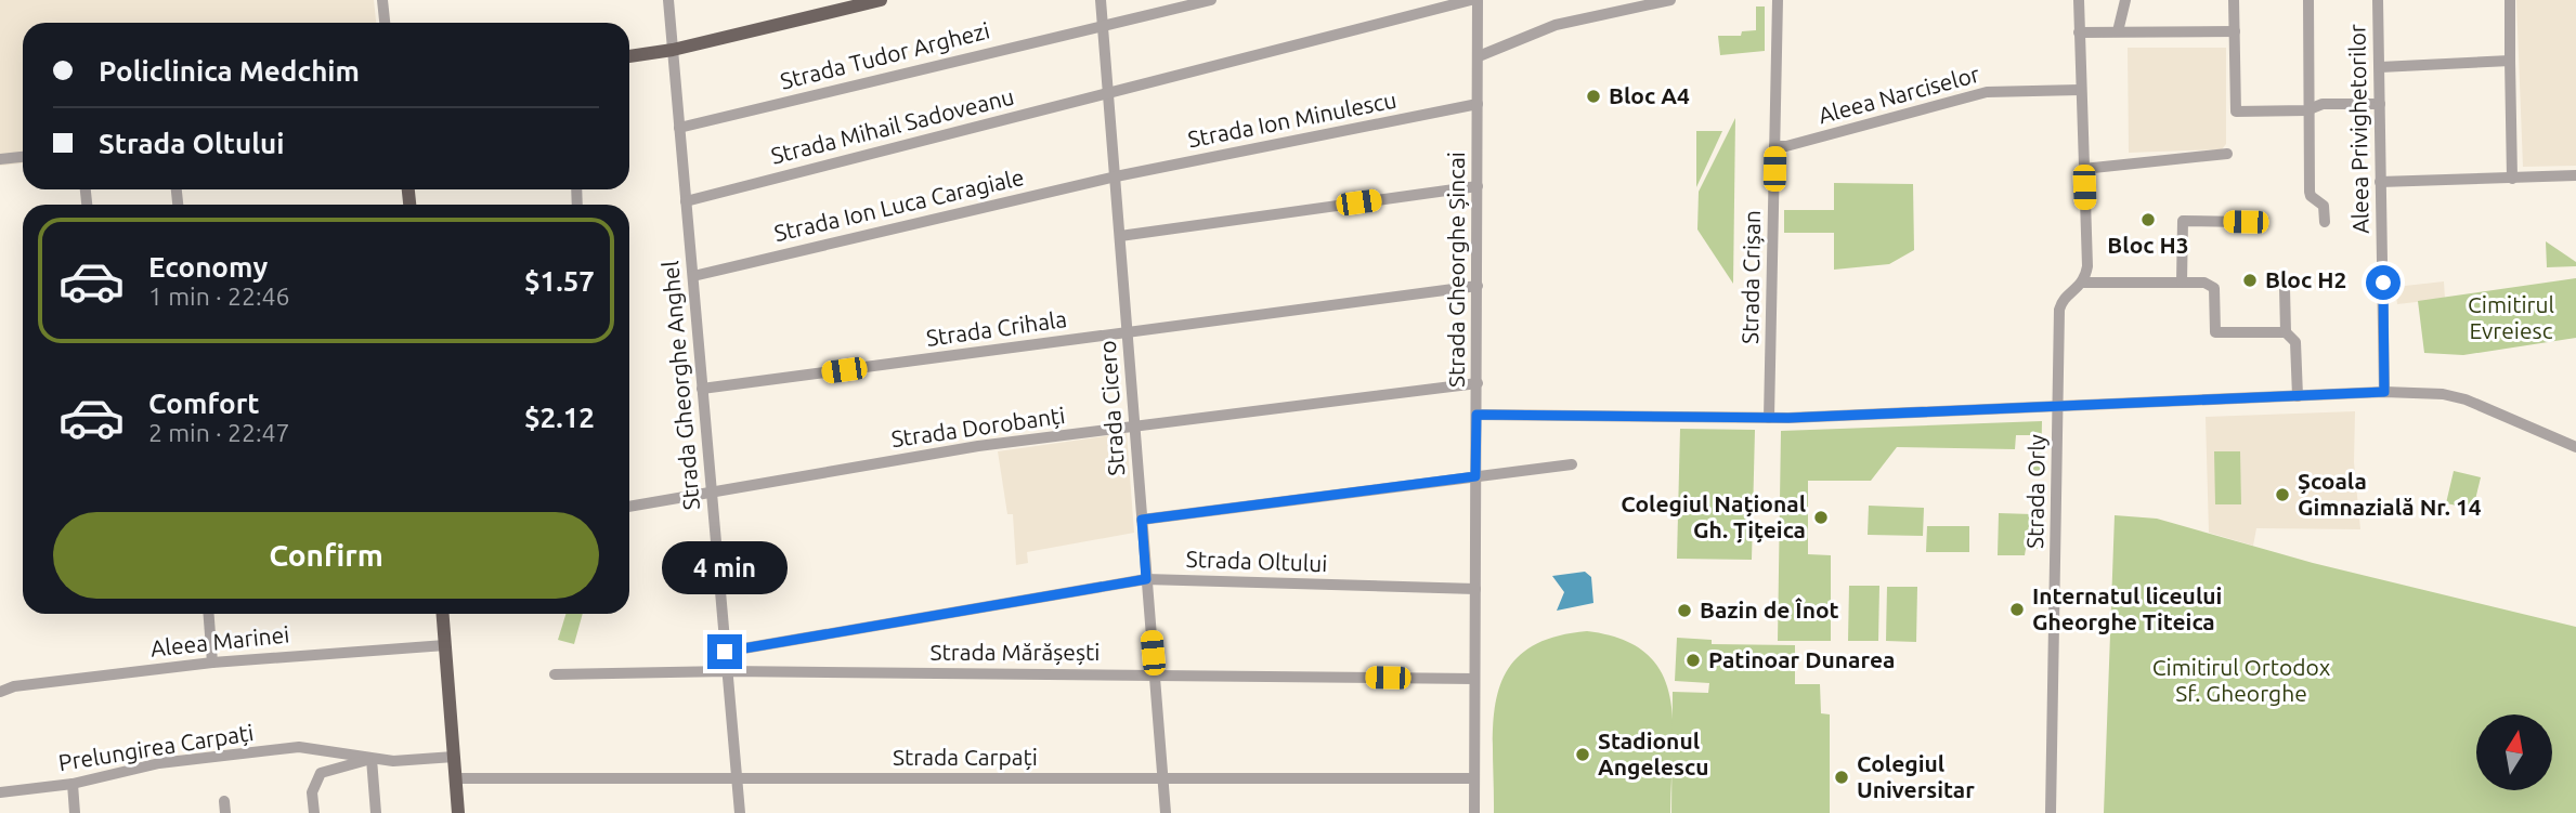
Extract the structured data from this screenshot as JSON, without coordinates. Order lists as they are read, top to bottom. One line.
{"streets":{"street":["Strada Tudor Arghezi","Aleea Narciselor","Strada Ion Minulescu","Strada Mihail Sadoveanu","Aleea Privighetorilor","Strada Ion Luca Caragiale","Strada Gheorghe Șincai","Strada Crișan","Strada Crihala","Strada Gheorghe Anghel","Strada Cicero","Strada Dorobanți","Strada Orly","Strada Oltului","Aleea Marinei","Strada Mărășești","Prelungirea Carpați","Strada Carpați"]},"crossings":[["Strada Tudor Arghezi","Strada Gheorghe Anghel"],["Strada Tudor Arghezi","Strada Cicero"],["Aleea Narciselor","Strada Crișan"],["Strada Ion Minulescu","Strada Ion Luca Caragiale"],["Strada Ion Minulescu","Strada Gheorghe Șincai"],["Strada Ion Minulescu","Strada Cicero"],["Strada Mihail Sadoveanu","Strada Gheorghe Anghel"],["Strada Mihail Sadoveanu","Strada Cicero"],["Strada Ion Luca Caragiale","Strada Gheorghe Anghel"],["Strada Ion Luca Caragiale","Strada Cicero"],["Strada Gheorghe Șincai","Strada Crihala"],["Strada Gheorghe Șincai","Strada Dorobanți"],["Strada Gheorghe Șincai","Strada Oltului"],["Strada Gheorghe Șincai","Strada Mărășești"],["Strada Gheorghe Șincai","Strada Carpați"],["Strada Crihala","Strada Gheorghe Anghel"],["Strada Crihala","Strada Cicero"],["Strada Gheorghe Anghel","Strada Dorobanți"],["Strada Gheorghe Anghel","Strada Oltului"],["Strada Gheorghe Anghel","Strada Mărășești"],["Strada Gheorghe Anghel","Strada Carpați"],["Strada Cicero","Strada Dorobanți"],["Strada Cicero","Strada Oltului"],["Strada Cicero","Strada Mărășești"],["Strada Cicero","Strada Carpați"]],"parks":["Cimitirul Evreiesc","Cimitirul Ortodox Sf. Gheorghe"],"places":["Bloc A4","Bloc H3","Bloc H2","Școala Gimnazială Nr. 14","Colegiul Național Gh. Țițeica","Internatul liceului Gheorghe Titeica","Bazin de Înot","Patinoar Dunarea","Stadionul Angelescu","Colegiul Universitar"],"north":"top","page":{"banner":["Policlinica Medchim","Strada Oltului"],"list":[{"name":"Economy","note":"1 min · 22:46","value":"$1.57"},{"name":"Comfort","note":"2 min · 22:47","value":"$2.12"}],"buttons":"Confirm","bubble":"4 min"}}
